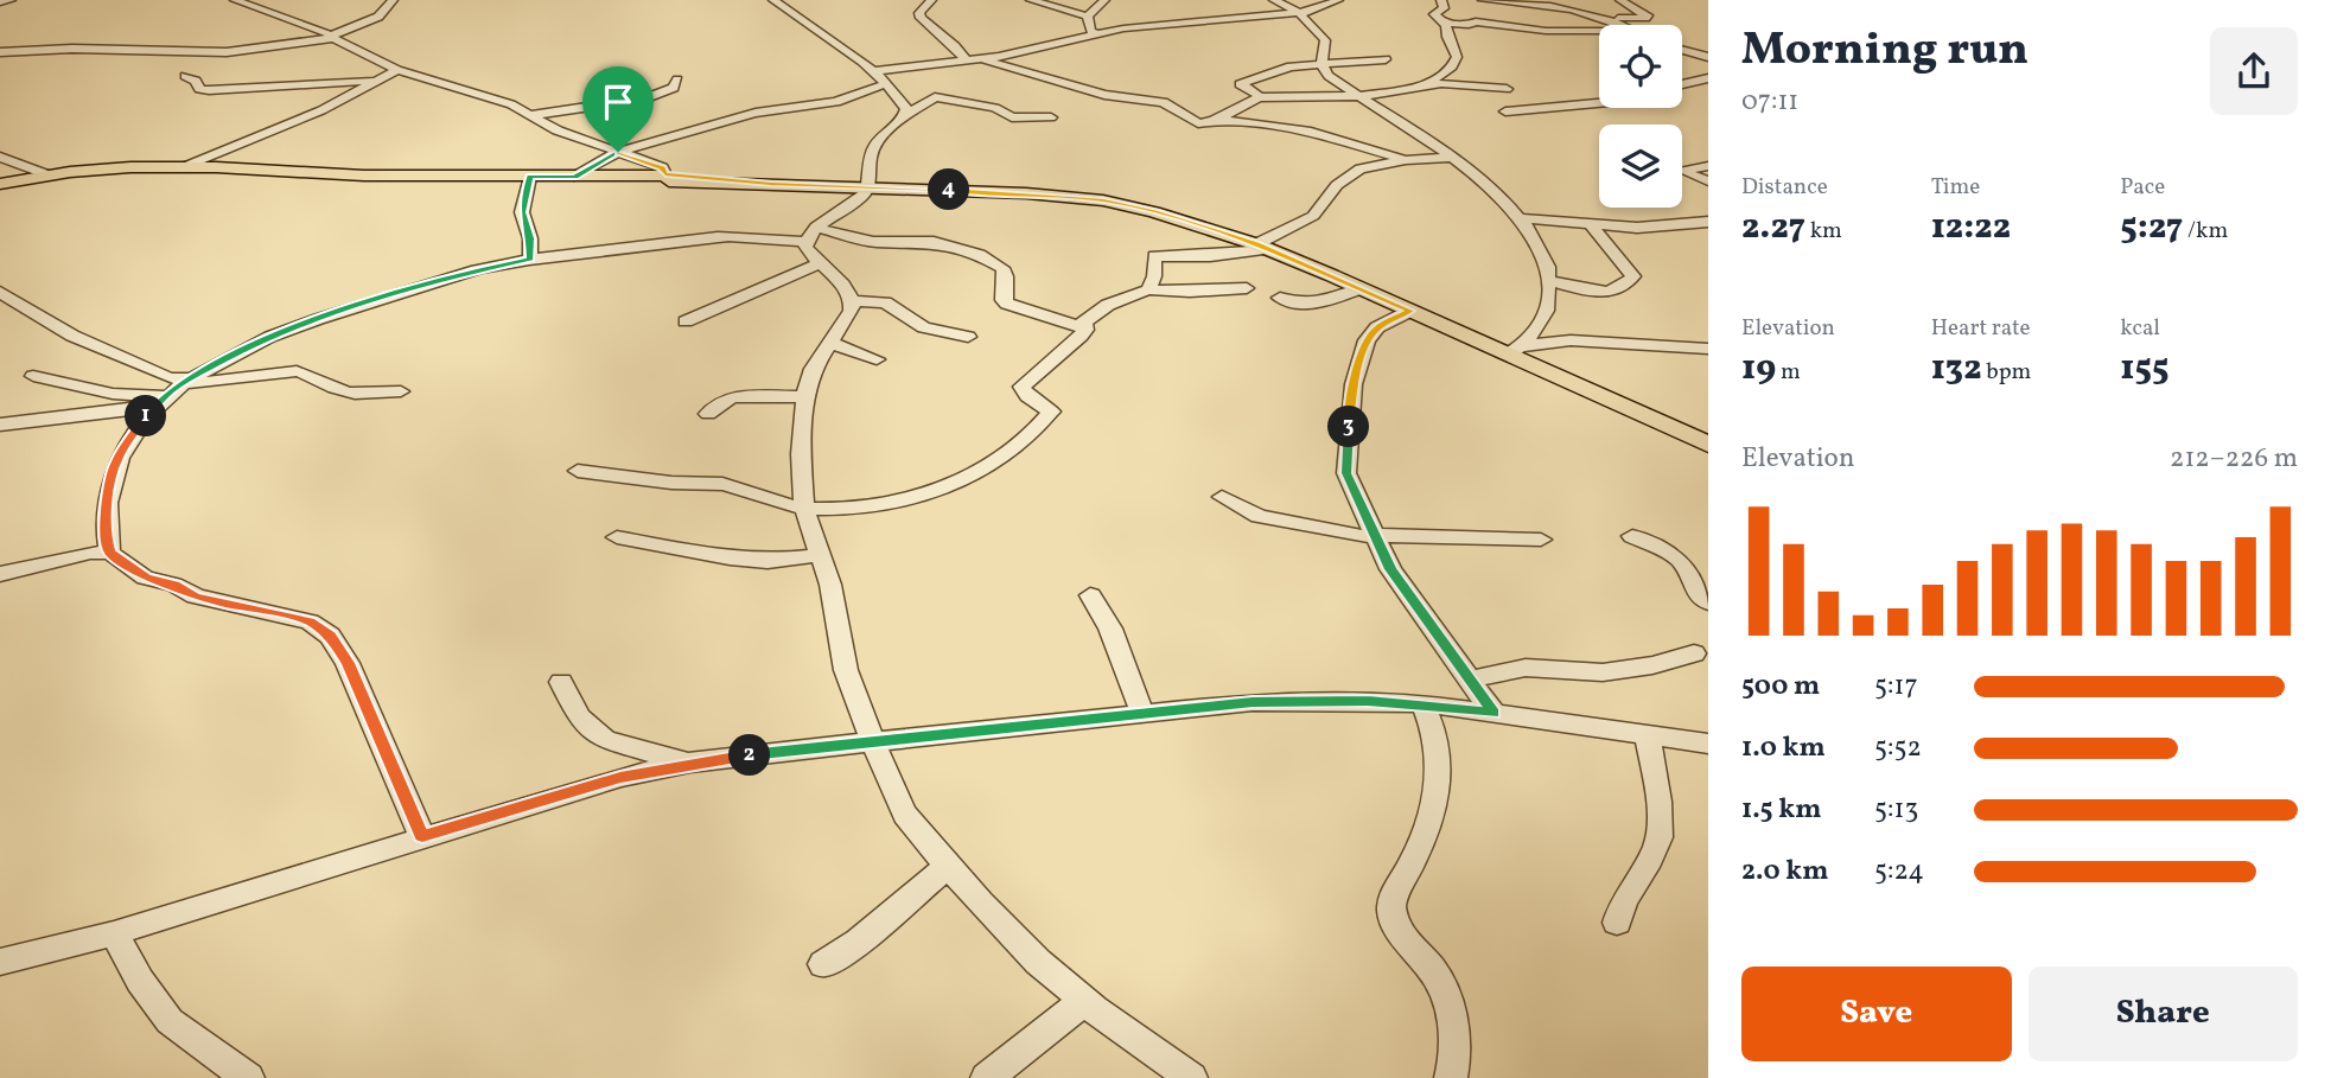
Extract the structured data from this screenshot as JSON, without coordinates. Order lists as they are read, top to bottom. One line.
{"page":{"heading":["Morning run","07:11"],"stats":[["Distance","2.27 km"],["Time","12:22"],["Pace","5:27 /km"],["Elevation","19 m"],["Heart rate","132 bpm"],["kcal","155"]],"pins":["4","1","3","2"],"chart":["Elevation","212–226 m"],"list":[{"name":"500 m","note":"5:17"},{"name":"1.0 km","note":"5:52"},{"name":"1.5 km","note":"5:13"},{"name":"2.0 km","note":"5:24"}],"buttons":["Save","Share"]}}
